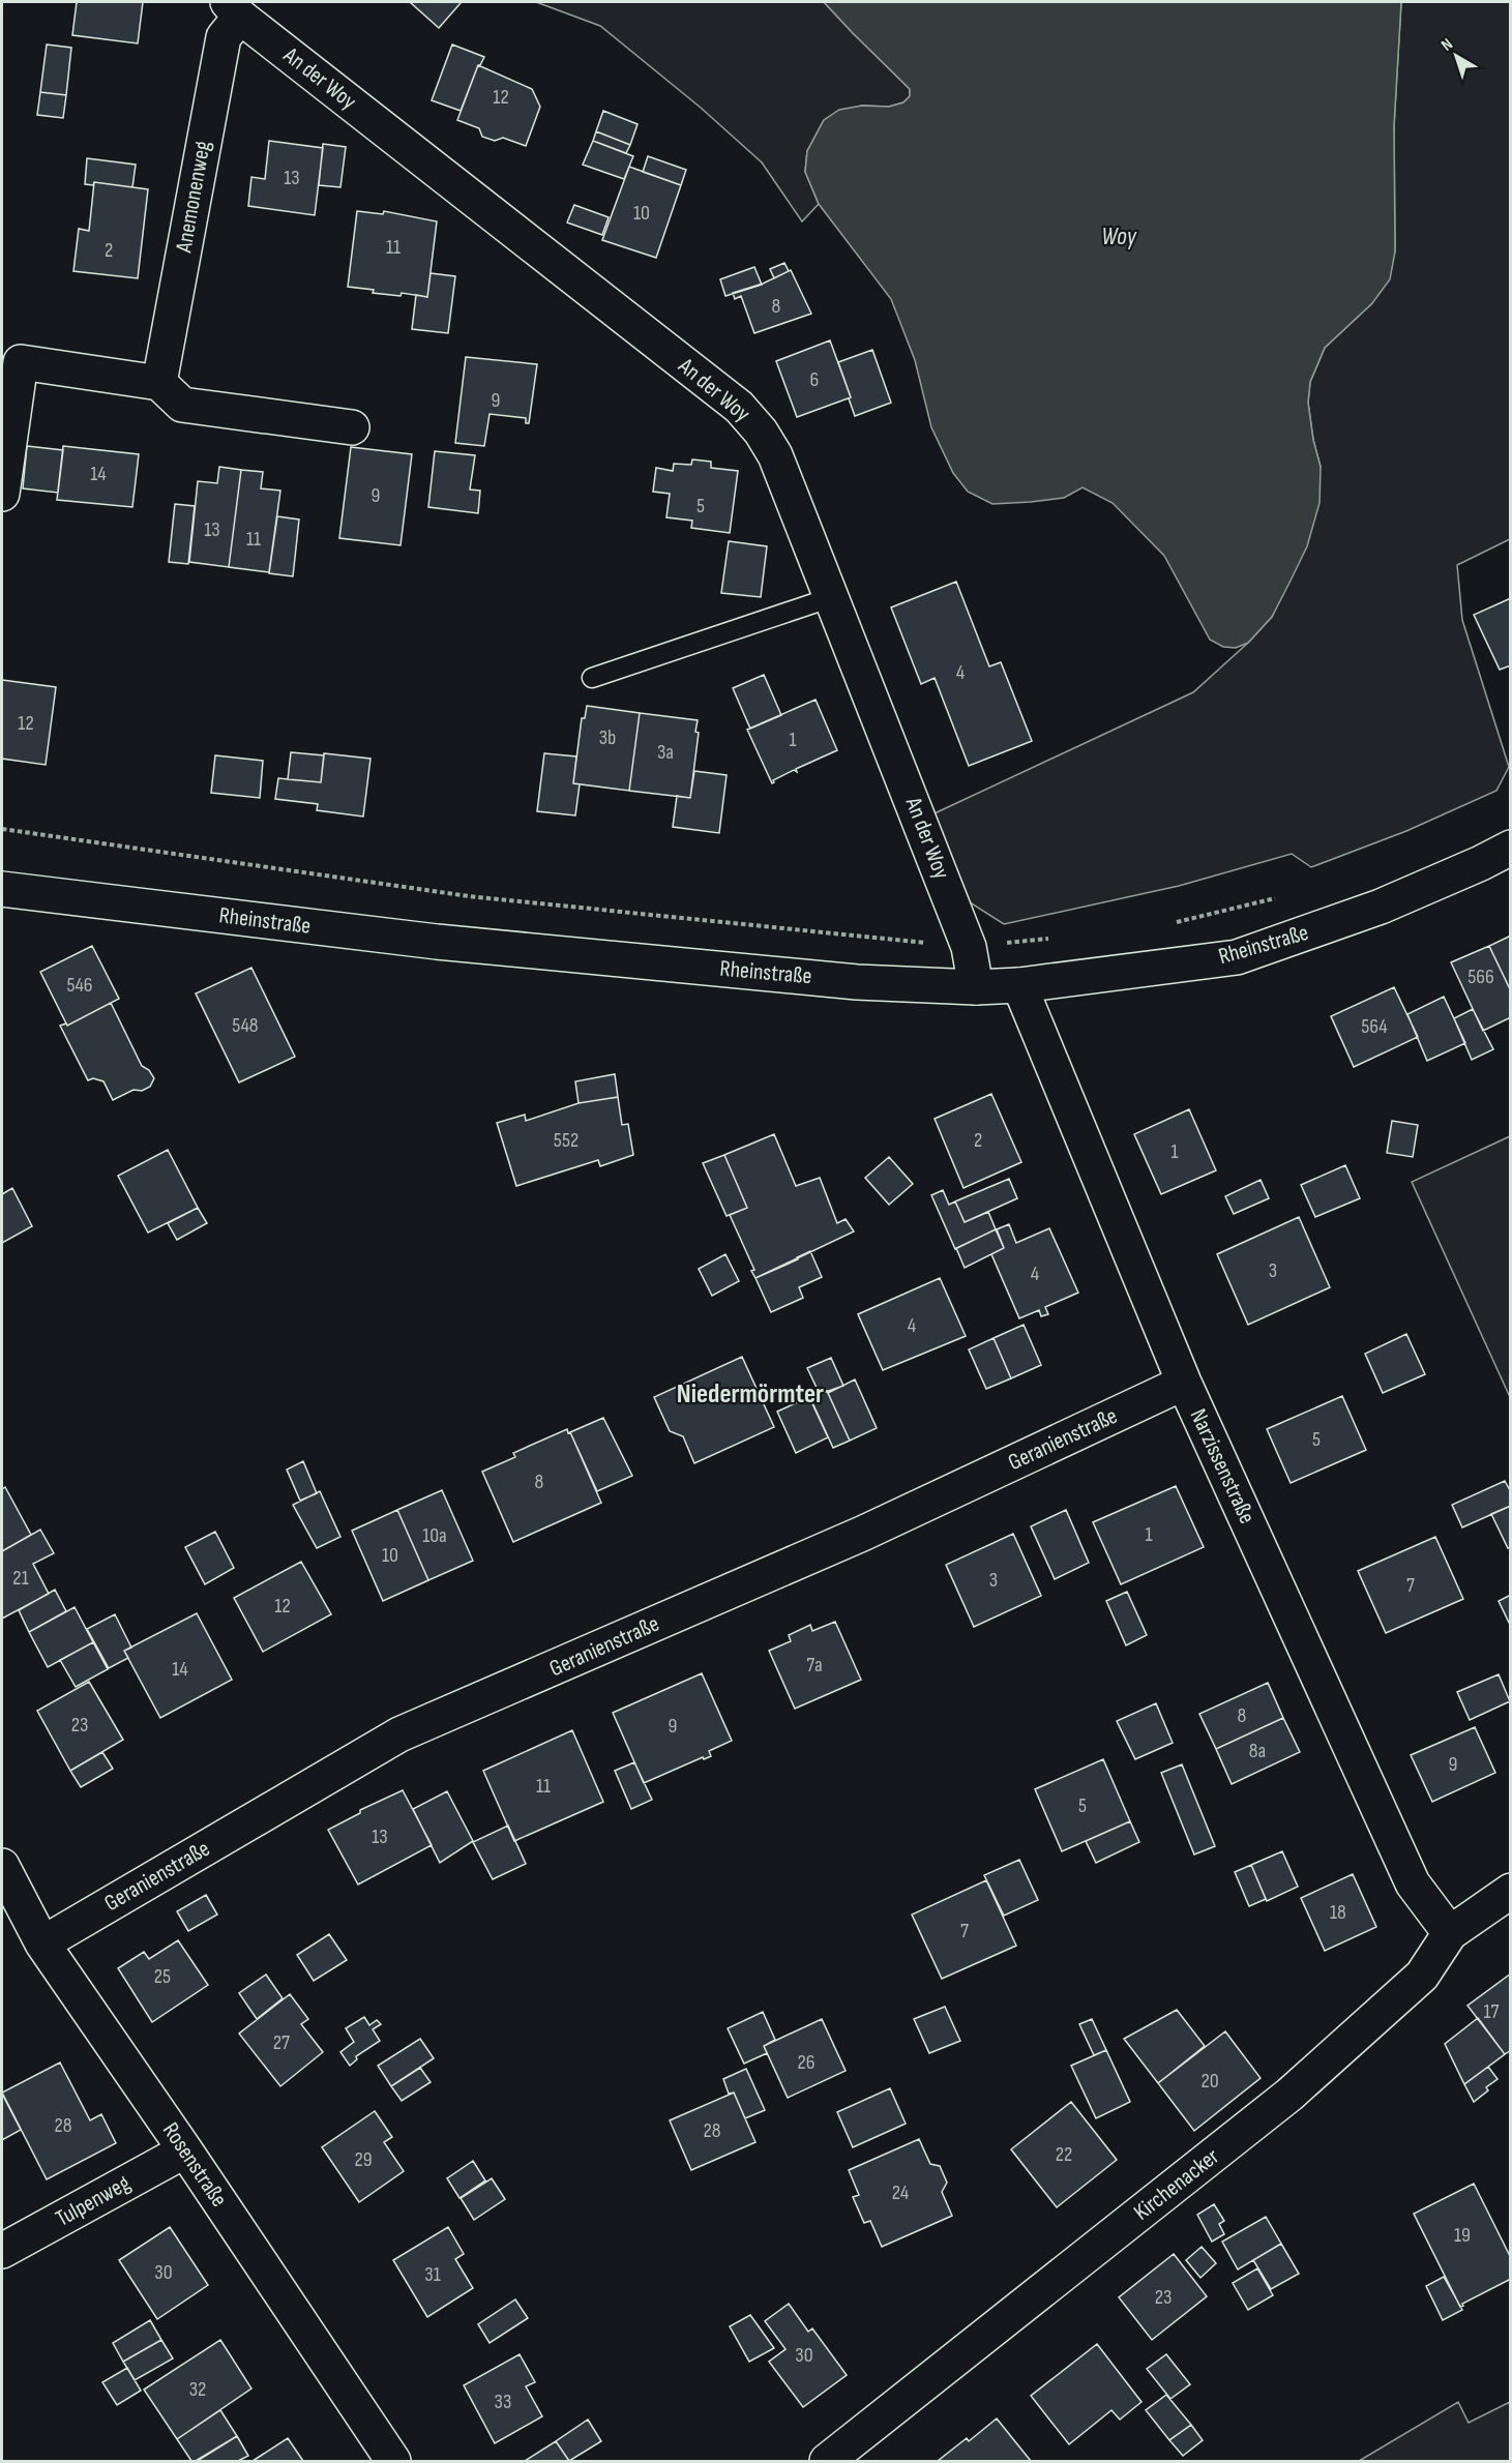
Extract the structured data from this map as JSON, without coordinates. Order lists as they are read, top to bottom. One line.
{"streets":{"street":["An der Woy","Anemonenweg","Rheinstraße","Geranienstraße","Narzissenstraße","Rosenstraße","Kirchenacker","Tulpenweg"]},"crossings":[["An der Woy","Anemonenweg"],["An der Woy","Rheinstraße"],["Rheinstraße","Narzissenstraße"],["Geranienstraße","Narzissenstraße"],["Geranienstraße","Rosenstraße"],["Narzissenstraße","Kirchenacker"],["Rosenstraße","Tulpenweg"]],"districts":["Niedermörmter"],"water":["Woy"],"house_numbers":["12","13","10","11","2","8","6","9","14","9","5","13","11","4","12","3b","1","3a","566","546","548","564","552","2","1","3","4","4","5","8","1","10a","10","21","3","7","12","7a","14","8","23","9","8a","9","11","5","13","18","7","25","17","27","26","20","28","28","22","29","24","19","30","31","23","30","32","33"],"north":"top left"}
